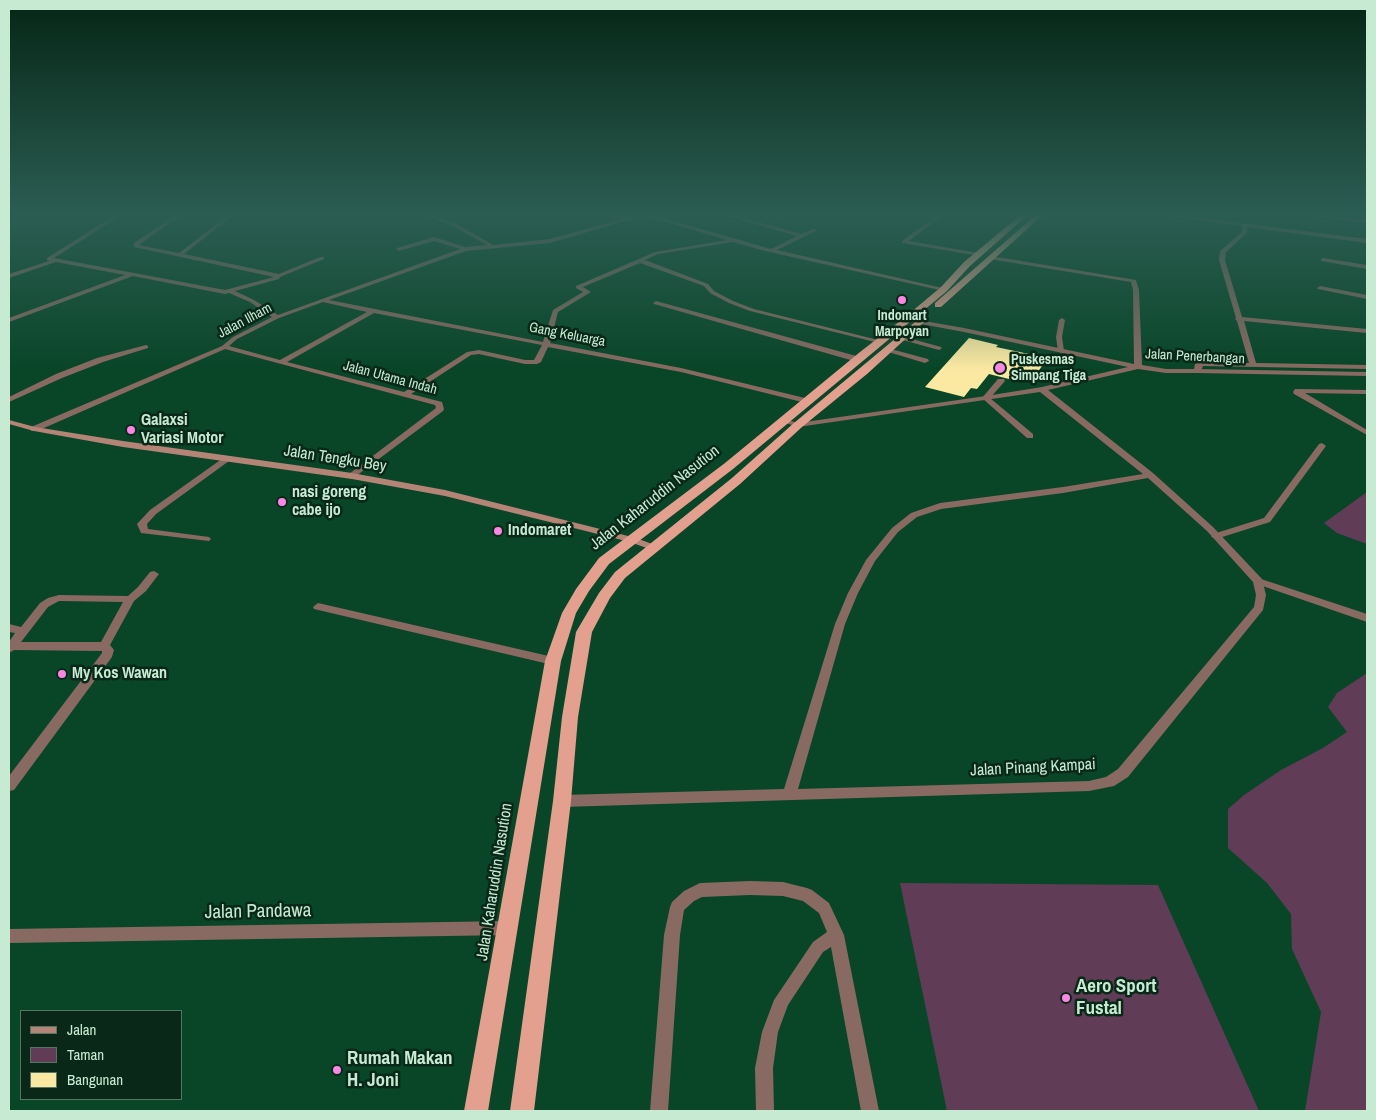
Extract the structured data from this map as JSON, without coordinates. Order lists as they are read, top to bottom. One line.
{"streets":{"highway":["Jalan Kaharuddin Nasution"],"main road":["Jalan Tengku Bey"],"street":["Jalan Ilham","Gang Keluarga","Jalan Penerbangan","Jalan Utama Indah","Jalan Pinang Kampai","Jalan Pandawa"]},"crossings":[["Jalan Ilham","Gang Keluarga"],["Jalan Ilham","Jalan Utama Indah"],["Jalan Ilham","Jalan Tengku Bey"],["Gang Keluarga","Jalan Kaharuddin Nasution"],["Jalan Penerbangan","Jalan Kaharuddin Nasution"],["Jalan Utama Indah","Jalan Tengku Bey"],["Jalan Tengku Bey","Jalan Kaharuddin Nasution"],["Jalan Kaharuddin Nasution","Jalan Pinang Kampai"],["Jalan Kaharuddin Nasution","Jalan Pandawa"]],"places":["Indomart Marpoyan","Puskesmas Simpang Tiga","Galaxsi Variasi Motor","nasi goreng cabe ijo","Indomaret","My Kos Wawan","Aero Sport Fustal","Rumah Makan H. Joni"],"legend":["Jalan","Taman","Bangunan"]}
